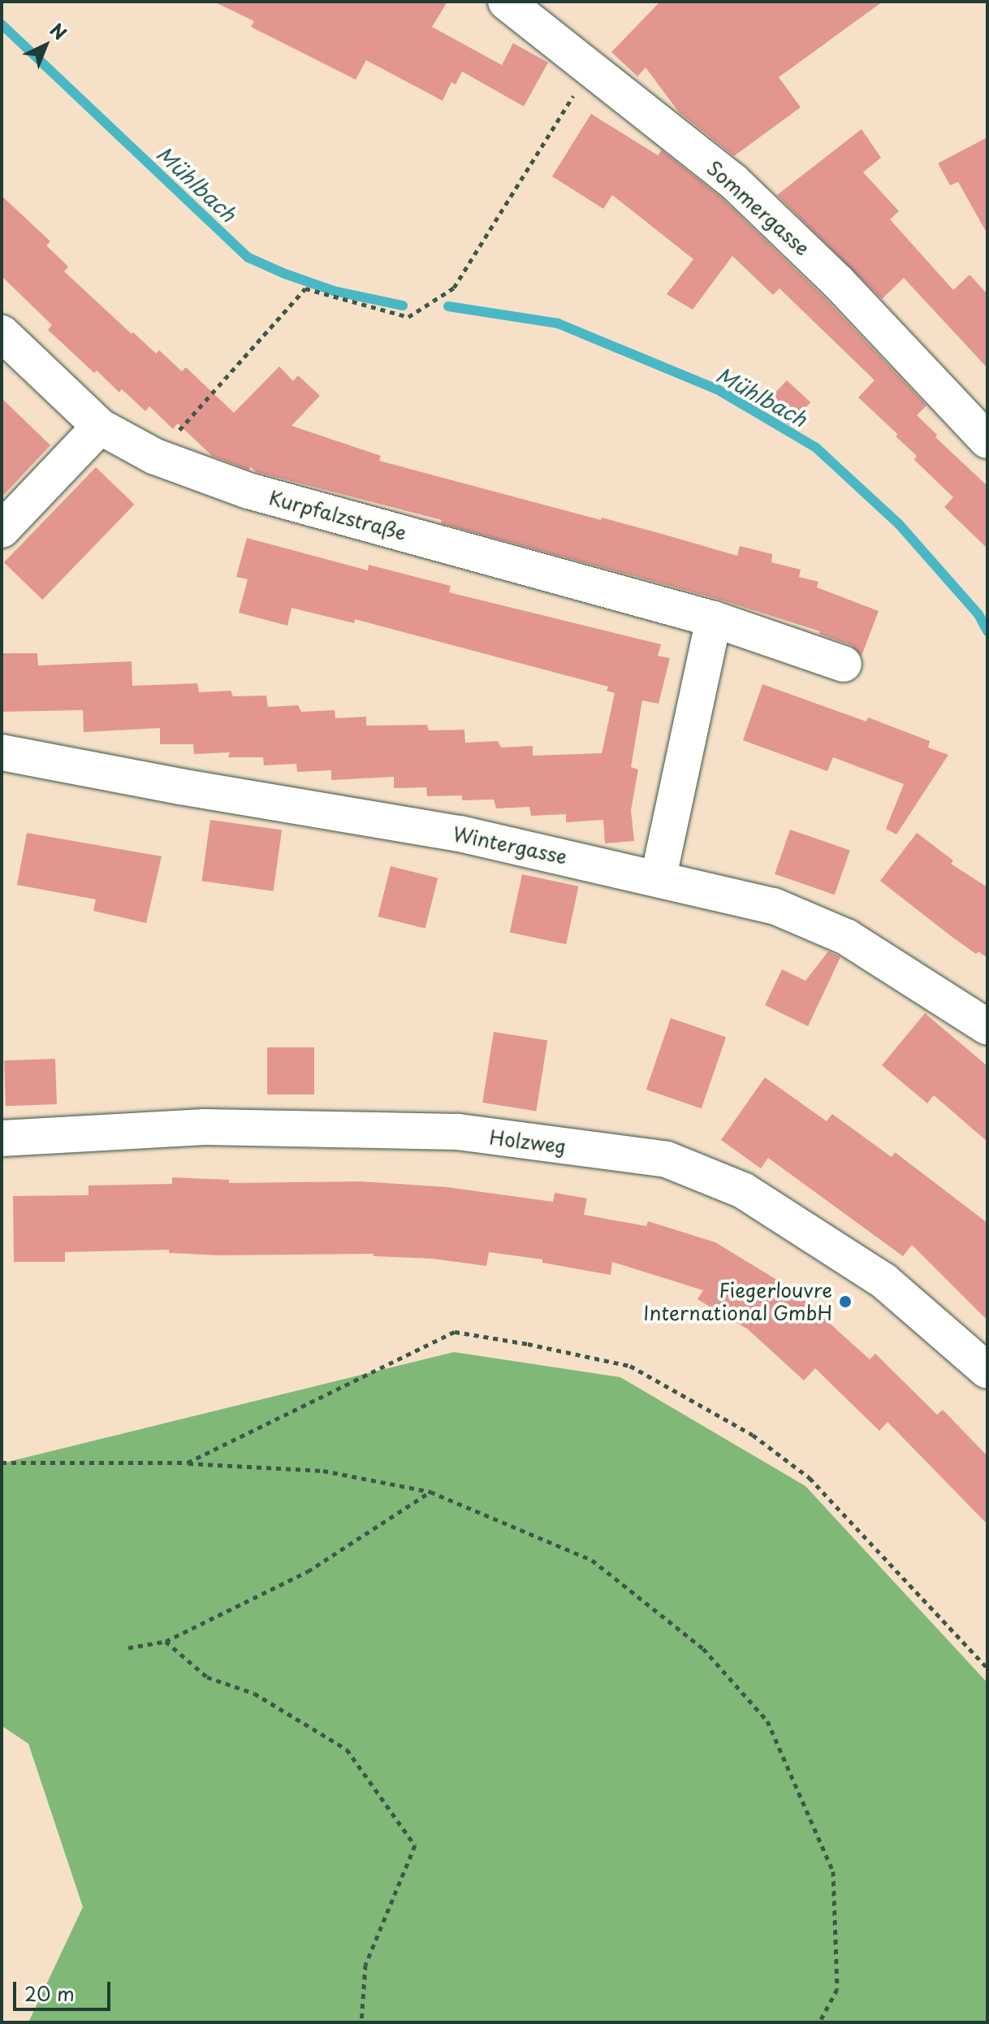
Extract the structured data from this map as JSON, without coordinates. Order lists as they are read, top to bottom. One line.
{"streets":{"street":["Sommergasse","Kurpfalzstraße","Wintergasse","Holzweg"]},"water":["Mühlbach"],"places":["Fiegerlouvre International GmbH"],"scale_bar":"20 m","north":"top right"}
